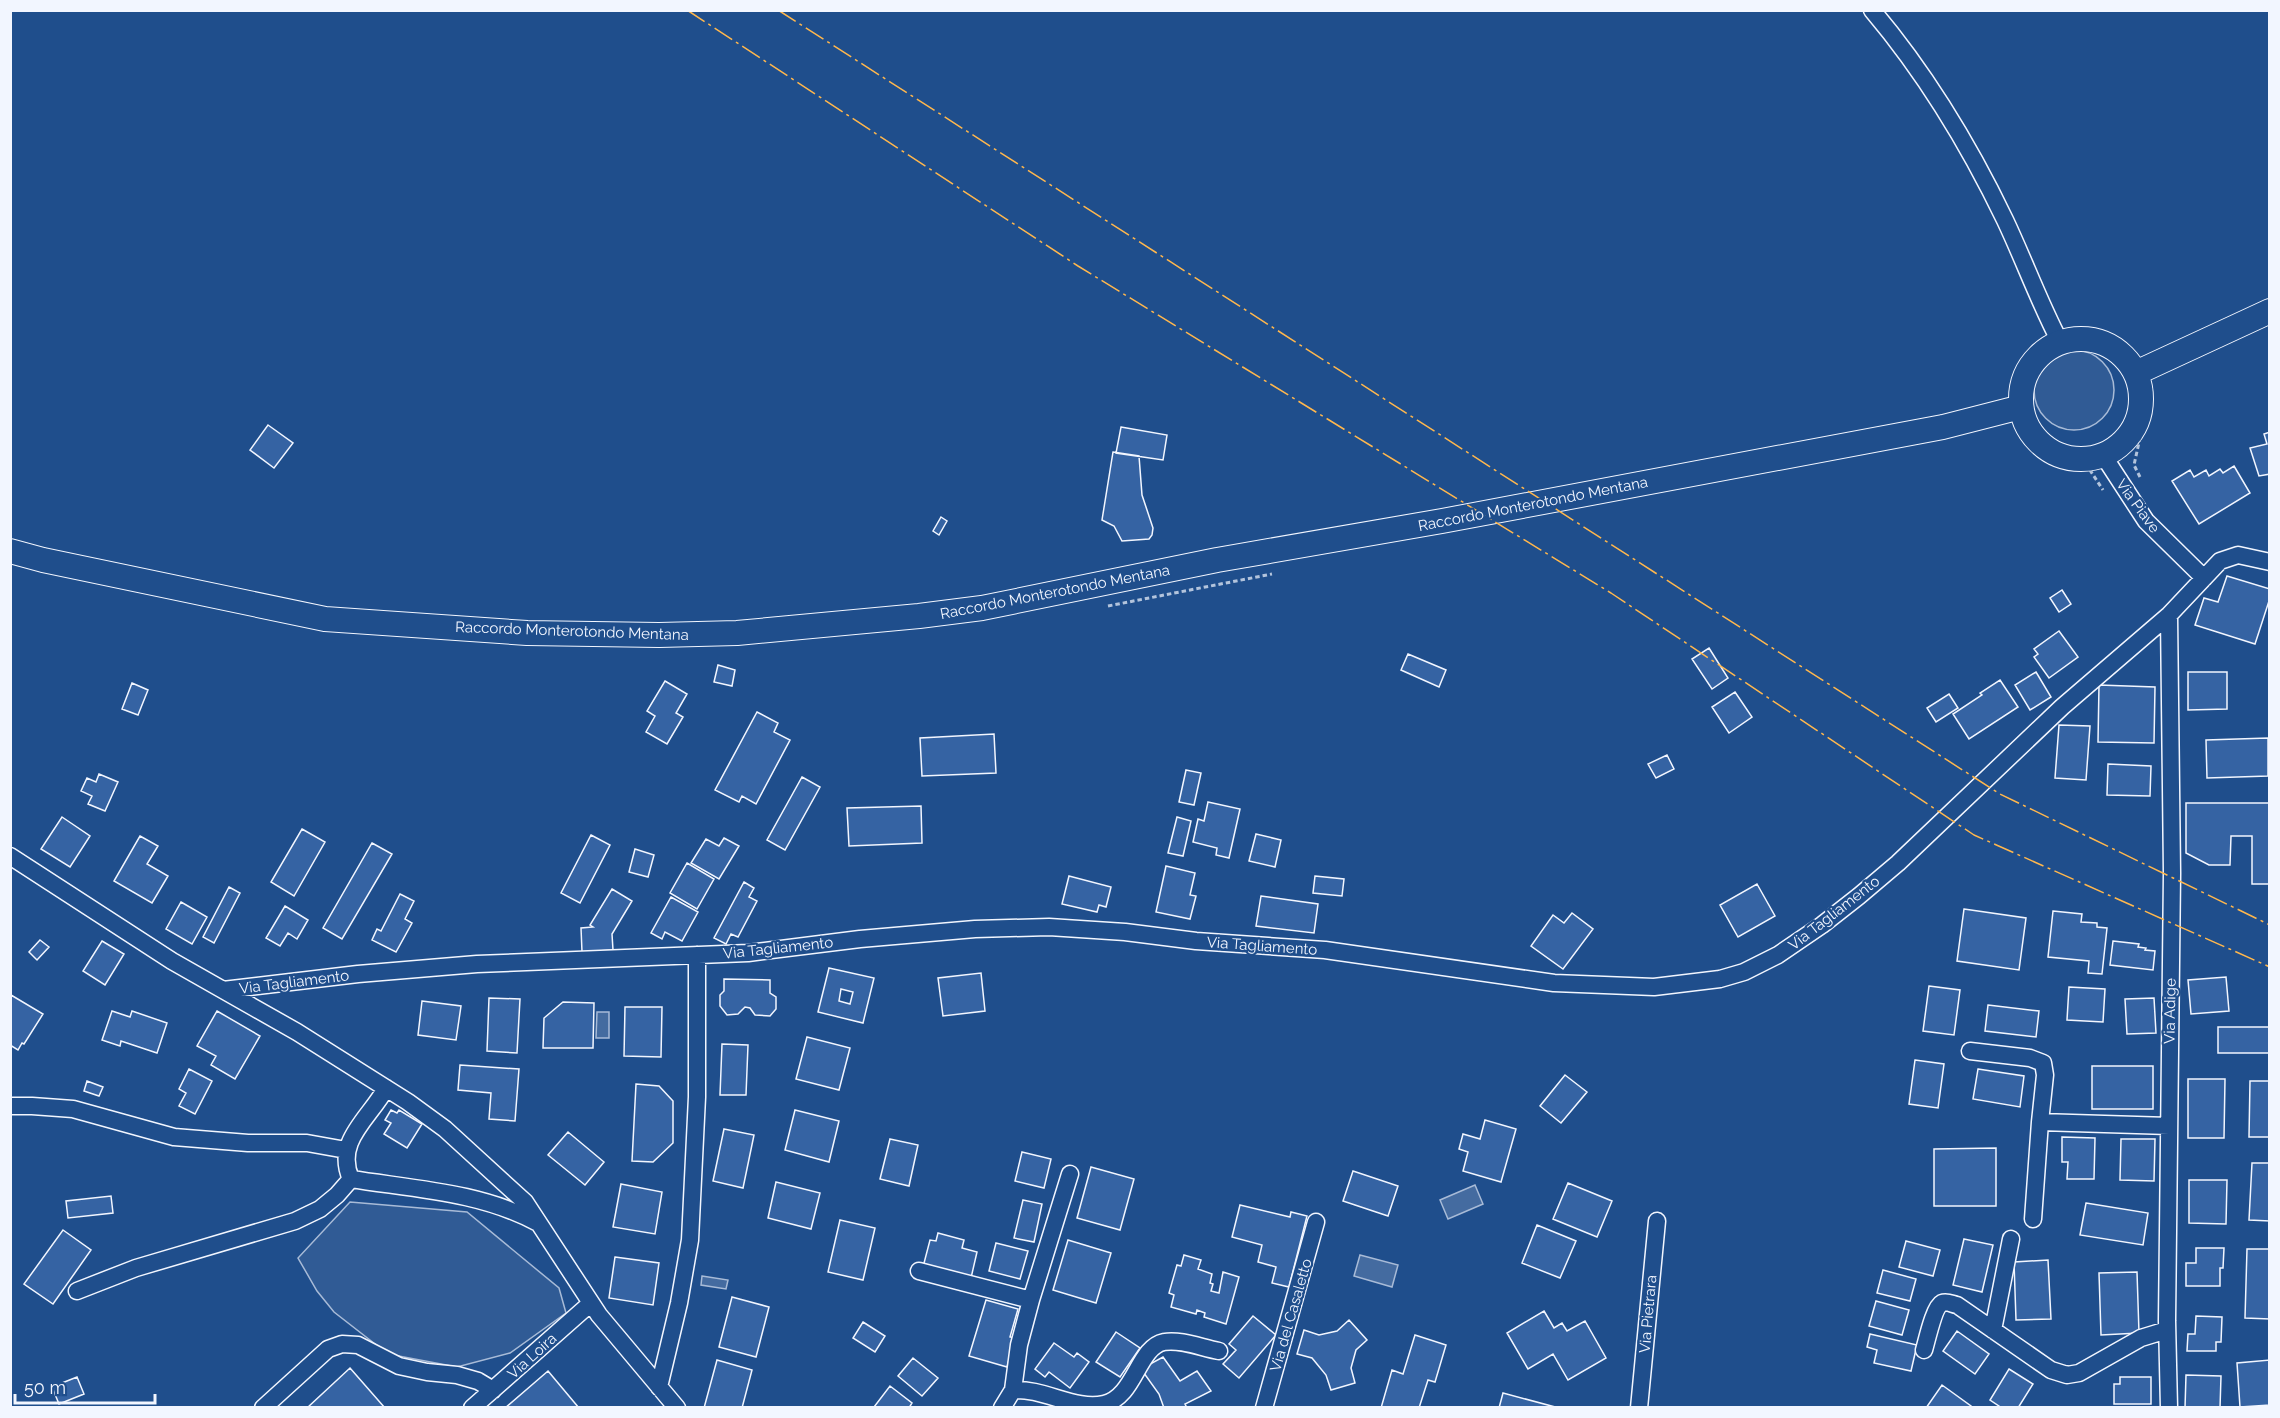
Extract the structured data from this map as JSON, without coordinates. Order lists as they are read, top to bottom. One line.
{"streets":{"main road":["Raccordo Monterotondo Mentana"],"street":["Via Piave","Via Tagliamento","Via Adige","Via Pietrara","Via del Casaletto","Via Loira"]},"crossings":[["Raccordo Monterotondo Mentana","Via Piave"],["Via Piave","Via Tagliamento"],["Via Tagliamento","Via Adige"]],"scale_bar":"50 m"}
